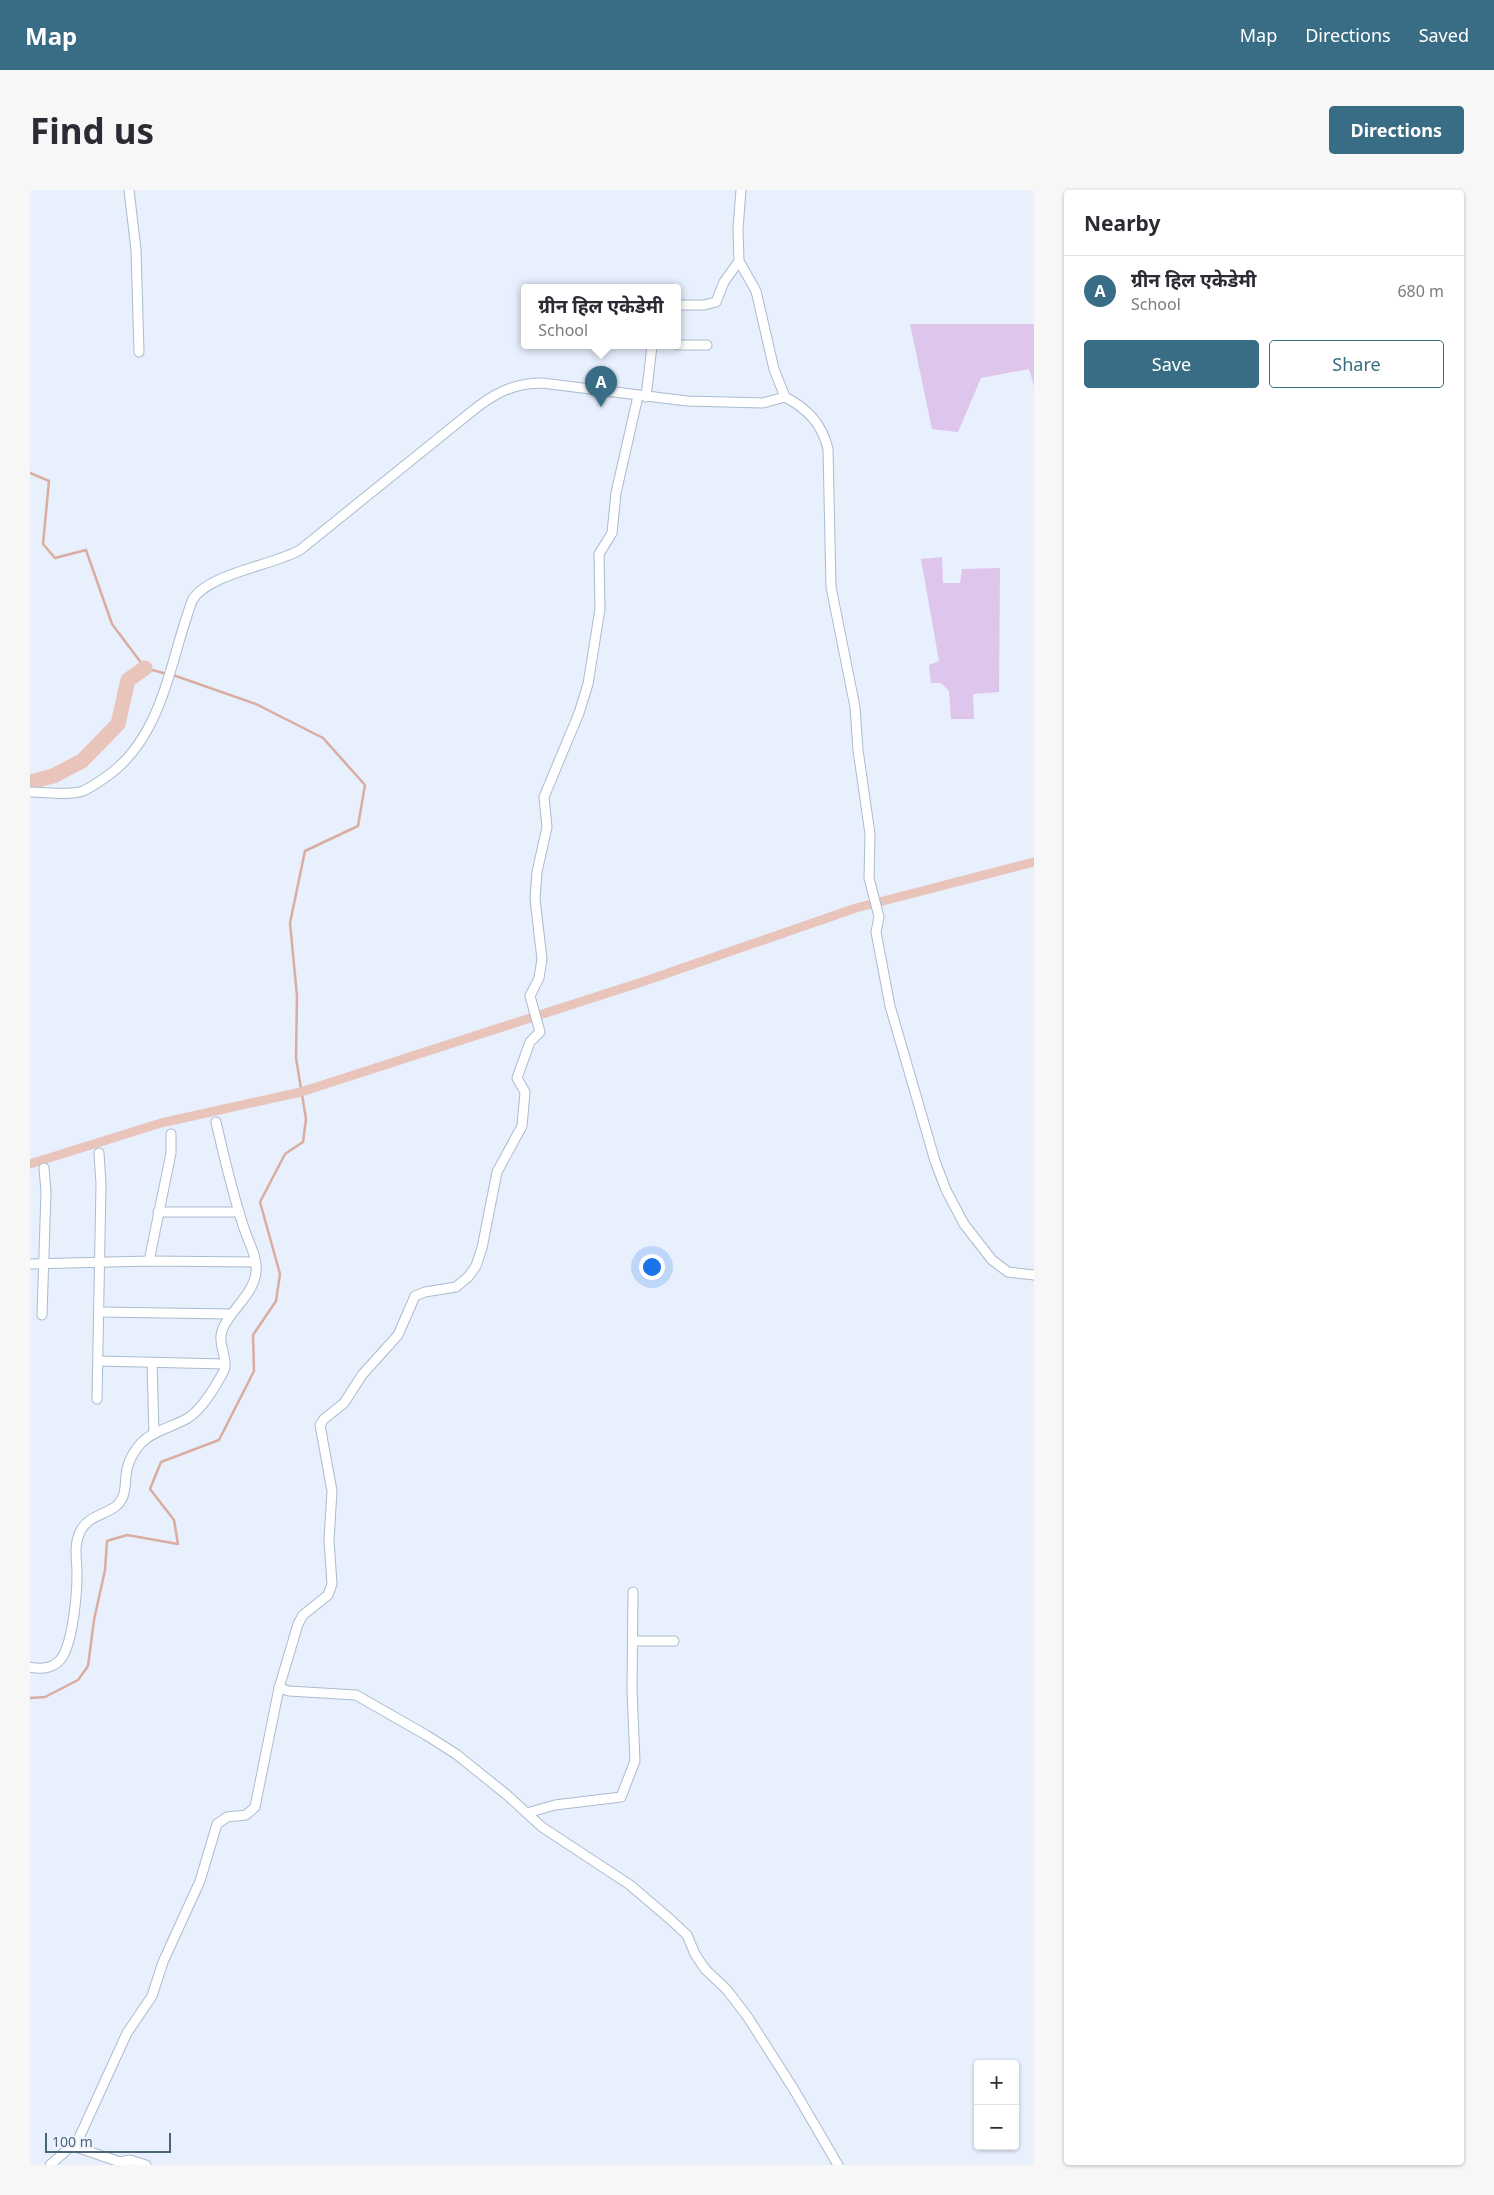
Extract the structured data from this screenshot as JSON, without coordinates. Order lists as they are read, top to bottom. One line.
{"scale_bar":"100 m","page":{"header":"Map","nav":["Map","Directions","Saved"],"buttons":["Directions",["Save","Share"]],"title":"Find us","heading":"Nearby","list":[{"mark":"A","name":"ग्रीन हिल एकेडेमी","note":"School","value":"680 m"}],"popup":["ग्रीन हिल एकेडेमी","School"],"pins":"A","map_buttons":["+","−"],"scale":"100 m"}}
